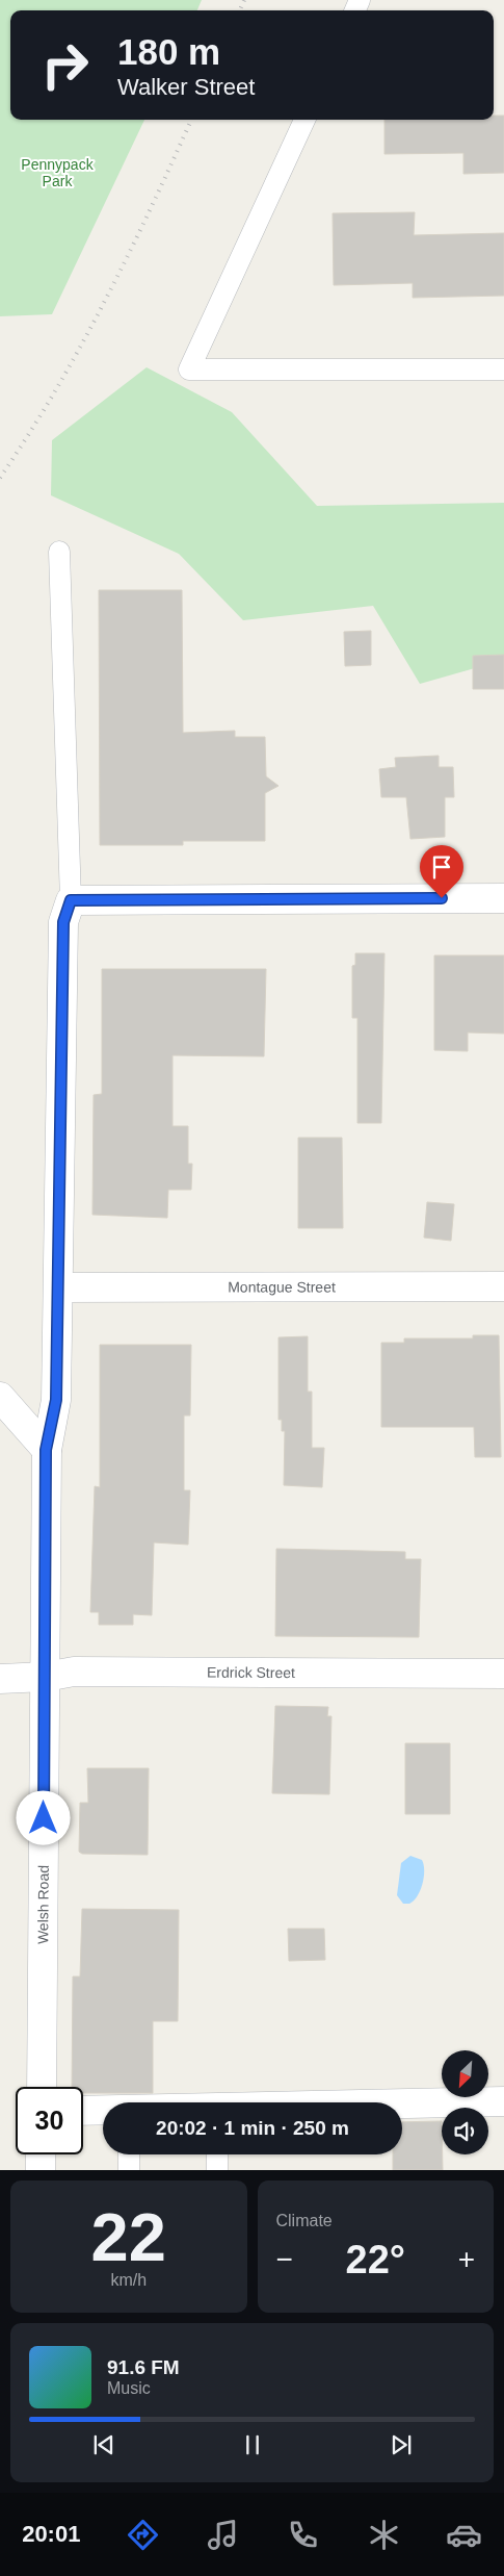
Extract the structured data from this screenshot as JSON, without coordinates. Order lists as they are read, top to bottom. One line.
{"streets":{"street":["Montague Street","Erdrick Street","Welsh Road"]},"crossings":[["Montague Street","Welsh Road"],["Erdrick Street","Welsh Road"]],"parks":["Pennypack Park"],"north":"bottom left","page":{"turn":["180 m","Walker Street"],"limit":"30","trip":"20:02 · 1 min · 250 m","tile":[["22","km/h"],"Climate"],"heat":["−","22°","+"],"song":["91.6 FM","Music"],"tabs":"20:01"}}
